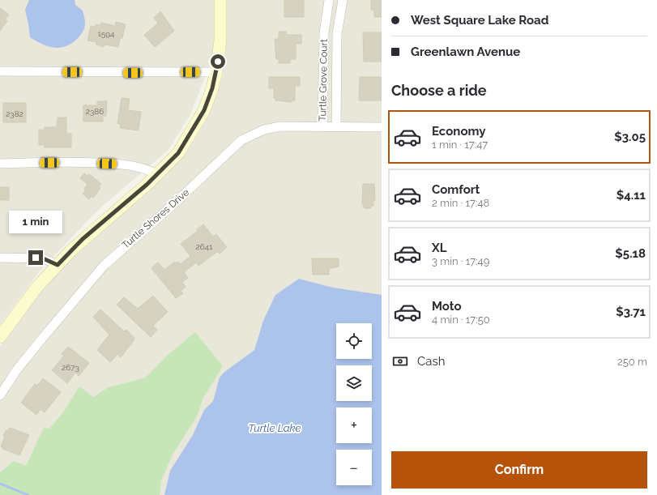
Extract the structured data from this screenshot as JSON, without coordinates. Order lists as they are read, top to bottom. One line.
{"streets":{"street":["Turtle Grove Court","Turtle Shores Drive"]},"crossings":[["Turtle Grove Court","Turtle Shores Drive"]],"water":["Turtle Lake"],"house_numbers":["1594","2386","2382","2641","2673"],"page":{"banner":["West Square Lake Road","Greenlawn Avenue"],"heading":"Choose a ride","list":[{"name":"Economy","note":"1 min · 17:47","value":"$3.05"},{"name":"Comfort","note":"2 min · 17:48","value":"$4.11"},{"name":"XL","note":"3 min · 17:49","value":"$5.18"},{"name":"Moto","note":"4 min · 17:50","value":"$3.71"}],"bubble":"1 min","map_buttons":["+","−"],"pay":["Cash","250 m"],"buttons":"Confirm"}}
